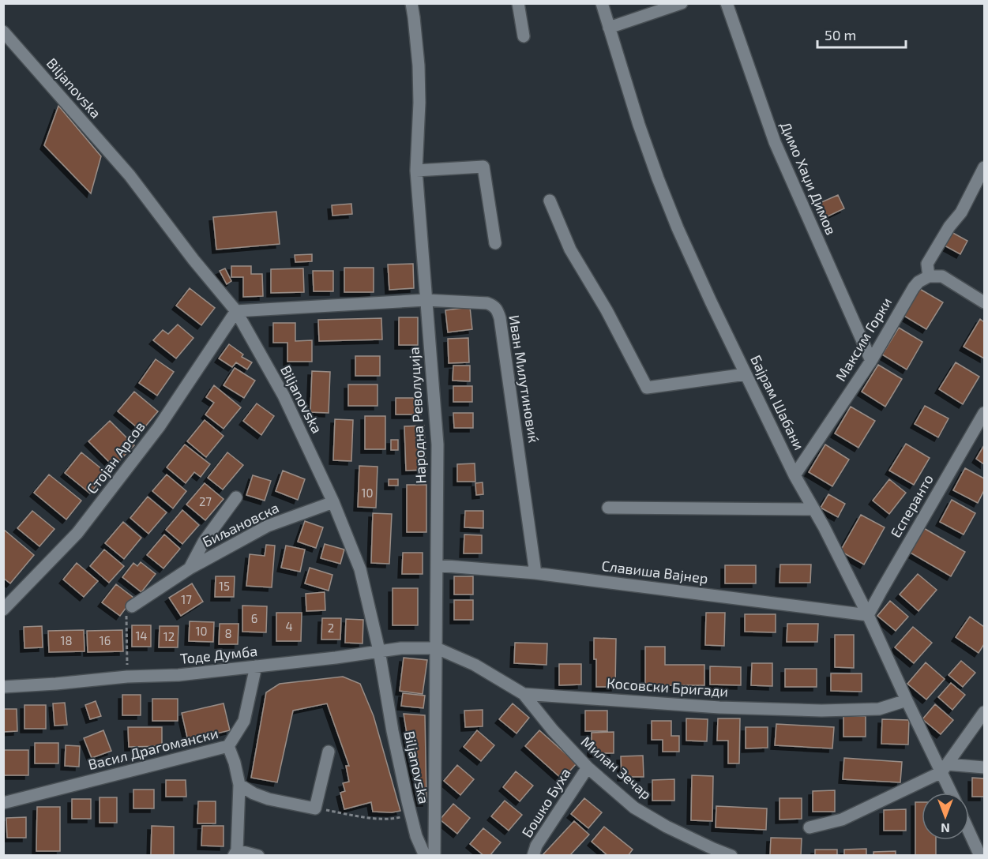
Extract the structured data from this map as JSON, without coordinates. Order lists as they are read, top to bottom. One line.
{"streets":{"street":["Biljanovska","Димо Хаџи Димов","Максим Горки","Иван Милутиновиќ","Бајрам Шабани","Народна Револуција","Стојан Арсов","Есперанто","Биљановска","Славиша Вајнер","Тоде Думба","Косовски Бригади","Васил Драгомански","Милан Зечар","Бошко Буха"]},"crossings":[["Biljanovska","Иван Милутиновиќ"],["Biljanovska","Стојан Арсов"],["Biljanovska","Биљановска"],["Biljanovska","Тоде Думба"],["Димо Хаџи Димов","Максим Горки"],["Максим Горки","Бајрам Шабани"],["Иван Милутиновиќ","Народна Револуција"],["Иван Милутиновиќ","Стојан Арсов"],["Иван Милутиновиќ","Славиша Вајнер"],["Бајрам Шабани","Есперанто"],["Бајрам Шабани","Славиша Вајнер"],["Бајрам Шабани","Косовски Бригади"],["Народна Револуција","Славиша Вајнер"],["Народна Револуција","Тоде Думба"],["Народна Револуција","Косовски Бригади"],["Есперанто","Славиша Вајнер"],["Тоде Думба","Косовски Бригади"],["Тоде Думба","Васил Драгомански"],["Косовски Бригади","Милан Зечар"],["Милан Зечар","Бошко Буха"]],"house_numbers":["10","27","15","17","6","4","2","10","8","14","12","18","16"],"scale_bar":"50 m","north":"bottom"}
